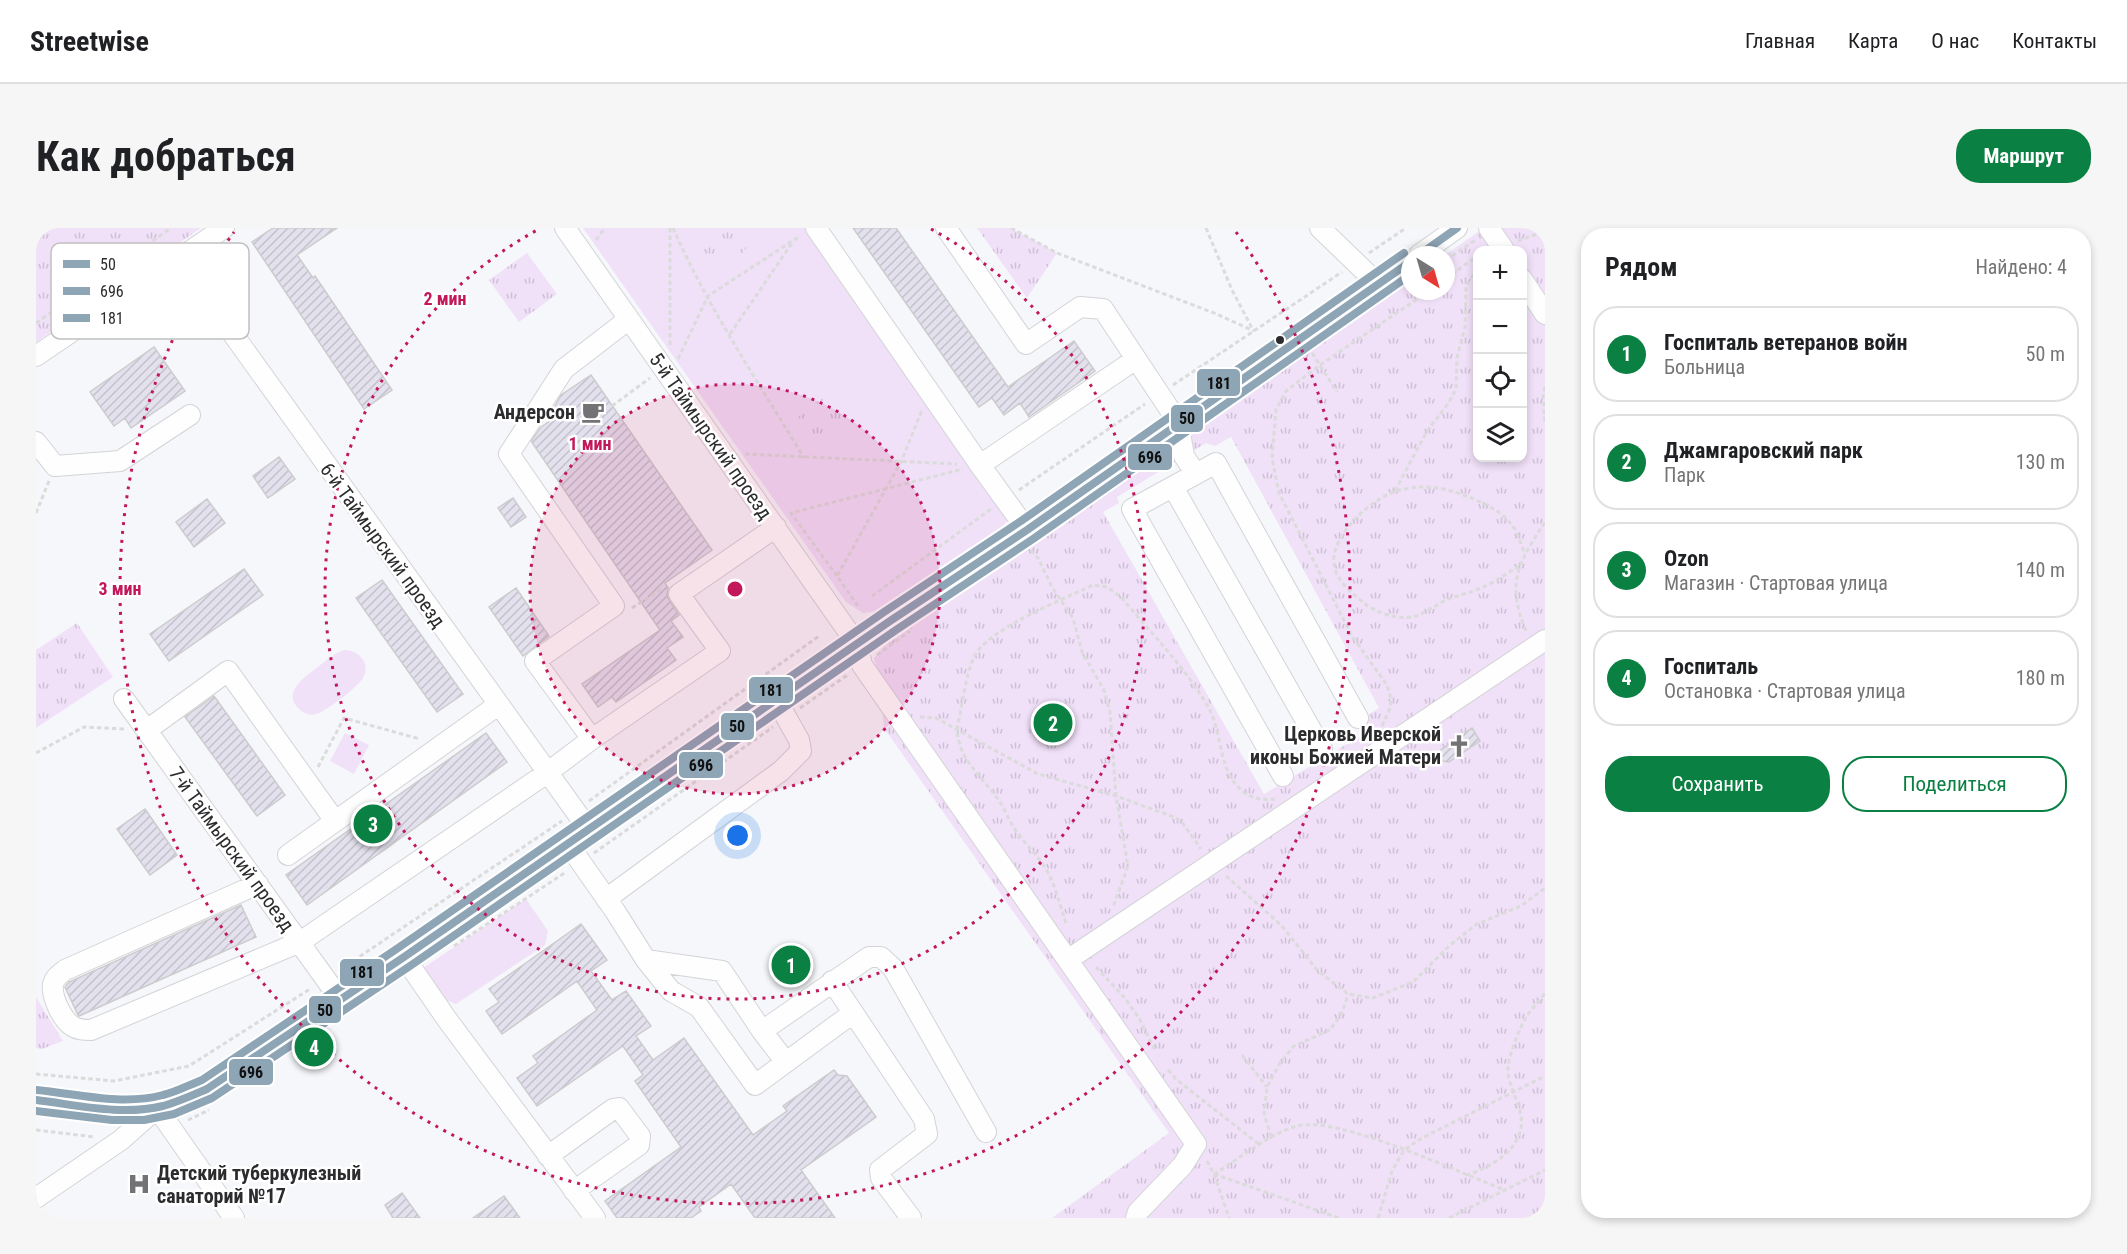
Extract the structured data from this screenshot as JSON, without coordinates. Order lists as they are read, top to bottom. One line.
{"streets":{"street":["5-й Таймырский проезд","6-й Таймырский проезд","7-й Таймырский проезд"]},"places":{"cafe":["Андерсон"],"church":["Церковь Иверской иконы Божией Матери"],"hospital":["Детский туберкулезный санаторий №17"]},"lines":["transit line 50","transit line 181","transit line 696"],"legend":["50","696","181"],"north":"bottom right","page":{"header":"Streetwise","nav":["Главная","Карта","О нас","Контакты"],"buttons":["Маршрут",["Сохранить","Поделиться"]],"title":"Как добраться","heading":["Рядом","Найдено: 4"],"map_buttons":["+","−"],"list":[{"mark":"1","name":"Госпиталь ветеранов войн","note":"Больница","value":"50 m"},{"mark":"2","name":"Джамгаровский парк","note":"Парк","value":"130 m"},{"mark":"3","name":"Ozon","note":"Магазин · Стартовая улица","value":"140 m"},{"mark":"4","name":"Госпиталь","note":"Остановка · Стартовая улица","value":"180 m"}],"pins":["2","3","1","4"]},"rings":["2 мин","1 мин","3 мин"]}
